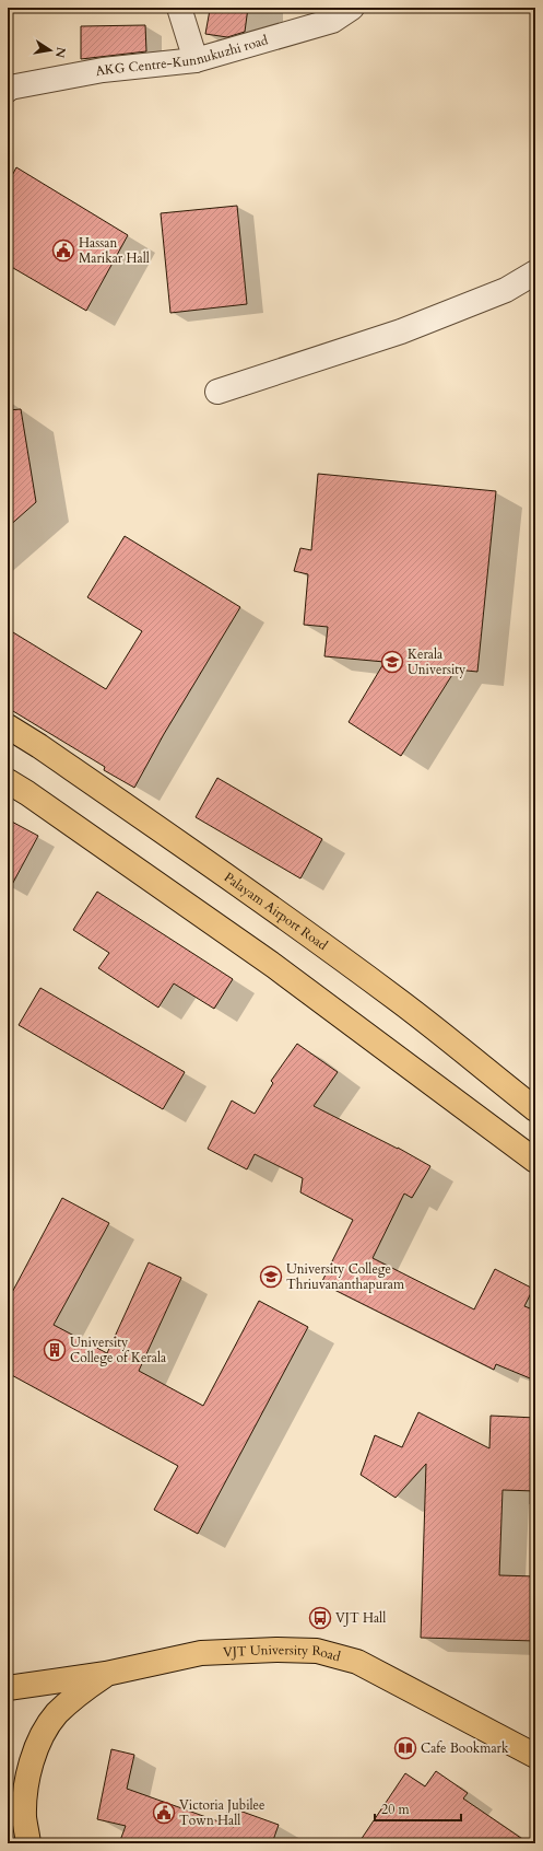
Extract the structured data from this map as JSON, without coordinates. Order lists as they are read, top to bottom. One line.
{"streets":{"main road":["Palayam Airport Road","VJT University Road"],"street":["AKG Centre-Kunnukuzhi road"]},"places":{"public building":["Hassan Marikar Hall","Victoria Jubilee Town Hall"],"school or university":["Kerala University","University College Thriuvananthapuram"],"building":["University College of Kerala"],"bus stop":["VJT Hall"],"library":["Cafe Bookmark"]},"scale_bar":"20 m","north":"right"}
